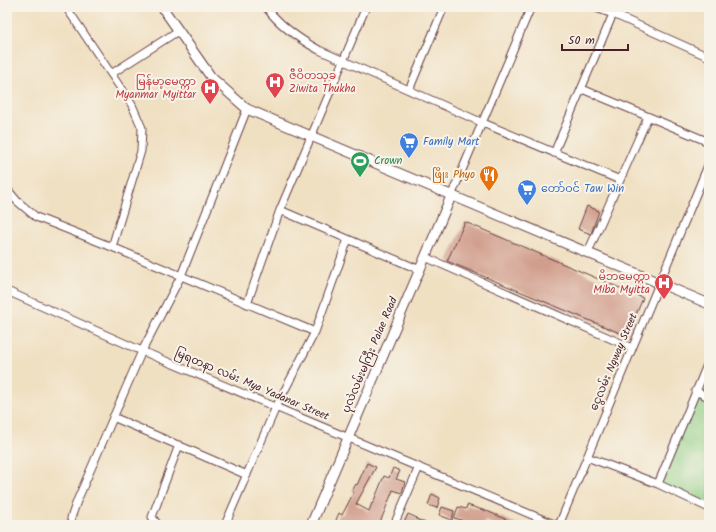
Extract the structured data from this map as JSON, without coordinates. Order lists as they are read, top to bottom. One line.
{"streets":{"street":["ပုလဲလမ်းမကြီး Palae Road","ငွေလမ်း Ngway Street","မြရတနာ လမ်း Mya Yadanar Street"]},"crossings":[["ပုလဲလမ်းမကြီး Palae Road","မြရတနာ လမ်း Mya Yadanar Street"],["ငွေလမ်း Ngway Street","မြရတနာ လမ်း Mya Yadanar Street"]],"places":{"hospital":["ဇီဝိတသုခ Ziwita Thukha","မြန်မာ့မေတ္တာ Myanmar Myittar","မိဘမေတ္တာ Miba Myitta"],"supermarket":["Family Mart","တော်ဝင် Taw Win"],"sports":["Crown"],"restaurant":["ဖြိုး Phyo"]},"scale_bar":"50 m"}
